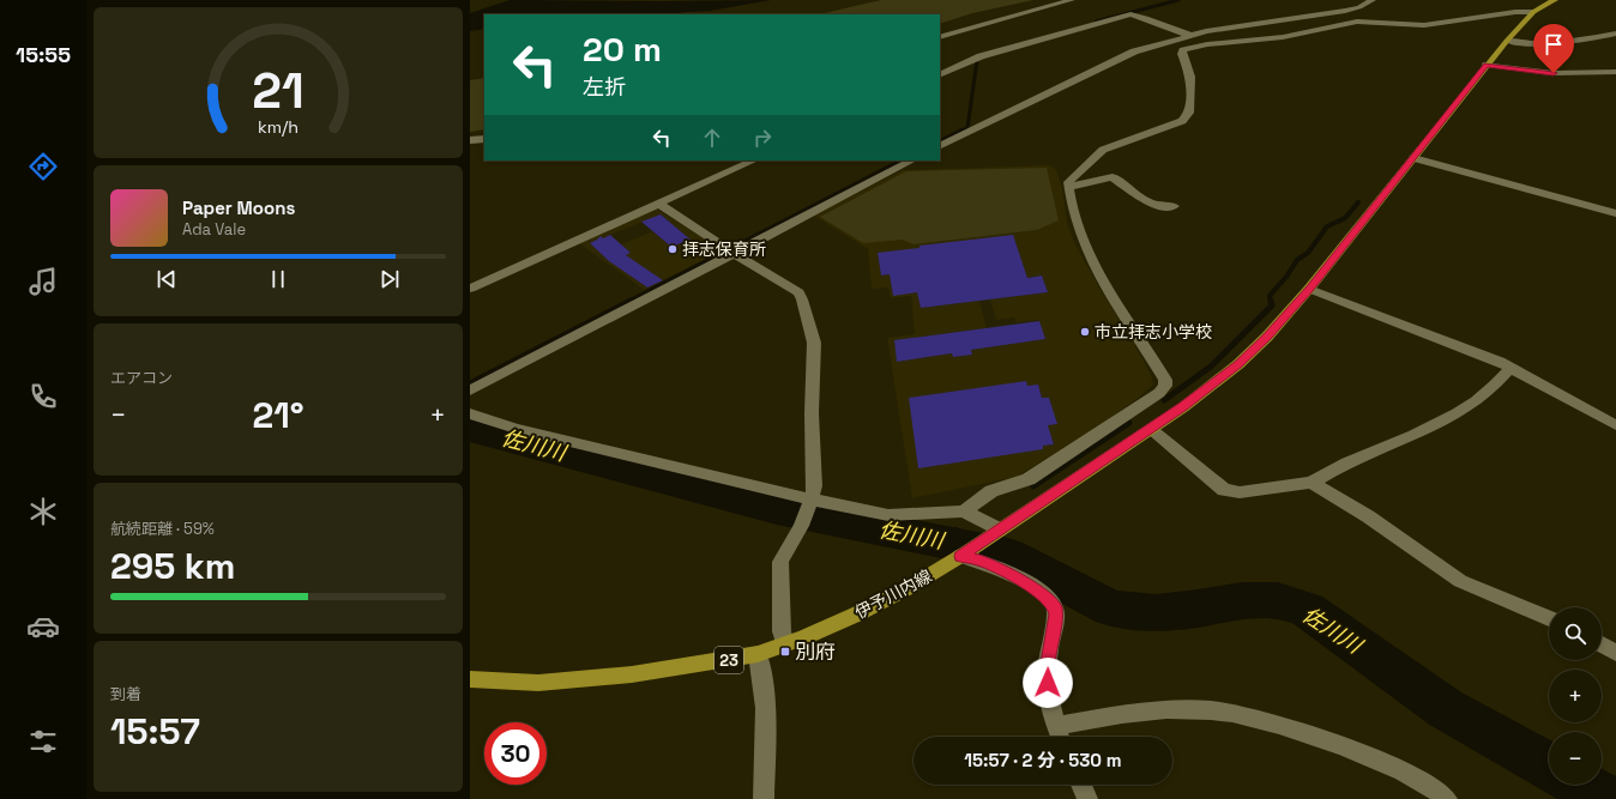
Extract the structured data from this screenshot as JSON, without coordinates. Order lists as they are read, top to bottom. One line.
{"streets":{"main road":["伊予川内線","23"]},"water":["佐川川"],"places":{"other":["拝志保育所","市立拝志小学校"],"transit":["別府"]},"page":{"tabs":"15:55","turn":["20 m","左折"],"song":["Paper Moons","Ada Vale"],"tile":["エアコン",["航続距離 · 59%","295 km"],["到着","15:57"]],"heat":["−","21°","+"],"map_buttons":["+","−"],"limit":"30","trip":"15:57 · 2 分 · 530 m","gauge":["21","km/h"]}}
